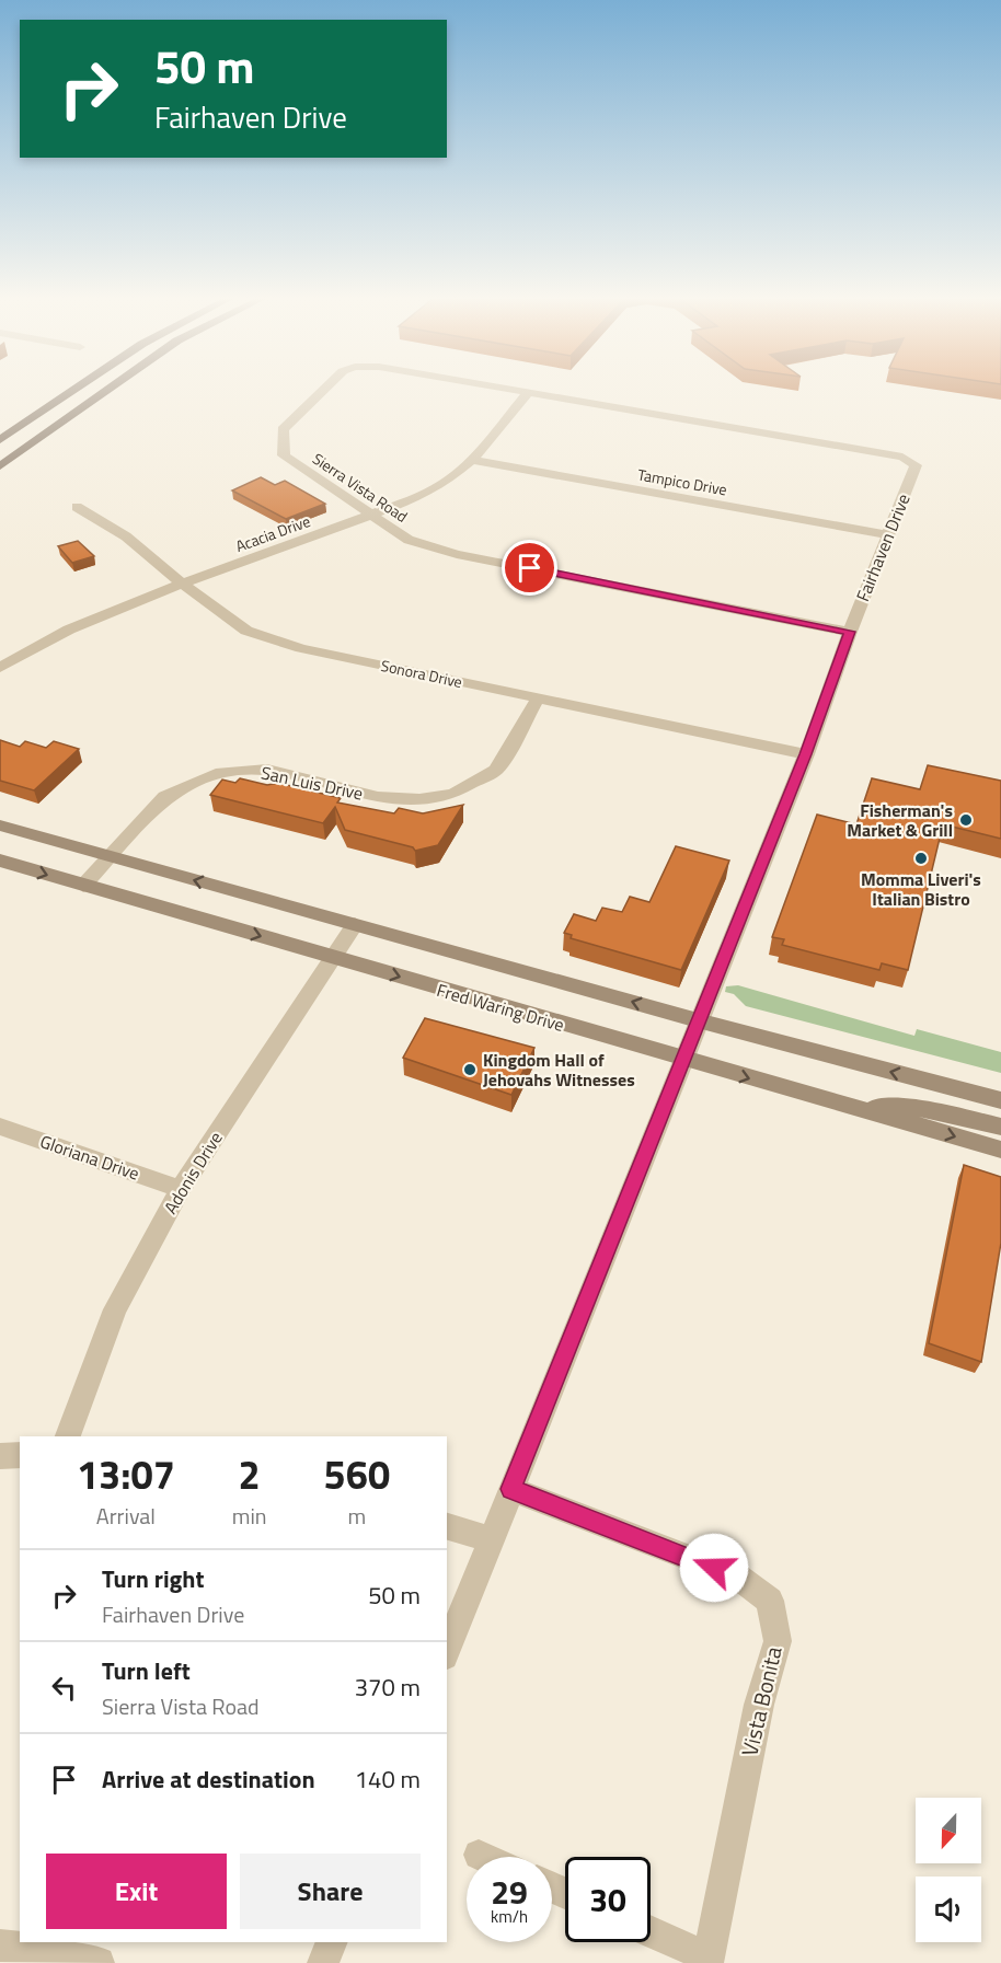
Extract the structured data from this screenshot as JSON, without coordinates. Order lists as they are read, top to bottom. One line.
{"streets":{"main road":["Fred Waring Drive"],"street":["Tampico Drive","Sierra Vista Road","Acacia Drive","Fairhaven Drive","Sonora Drive","San Luis Drive","Gloriana Drive","Adonis Drive","Vista Bonita"]},"crossings":[["Tampico Drive","Acacia Drive"],["Tampico Drive","Fairhaven Drive"],["Sierra Vista Road","Acacia Drive"],["Sierra Vista Road","Fairhaven Drive"],["Acacia Drive","Fairhaven Drive"],["Acacia Drive","Sonora Drive"],["Fairhaven Drive","Sonora Drive"],["Fairhaven Drive","Fred Waring Drive"],["Fairhaven Drive","Vista Bonita"],["Sonora Drive","San Luis Drive"],["San Luis Drive","Fred Waring Drive"],["Fred Waring Drive","Adonis Drive"],["Gloriana Drive","Adonis Drive"]],"places":["Fisherman's Market & Grill","Momma Liveri's Italian Bistro","Kingdom Hall of Jehovahs Witnesses"],"north":"bottom","page":{"turn":["50 m","Fairhaven Drive"],"eta":["13:07","Arrival","2","min","560","m"],"list":[{"name":"Turn right","note":"Fairhaven Drive","value":"50 m"},{"name":"Turn left","note":"Sierra Vista Road","value":"370 m"},{"name":"Arrive at destination","value":"140 m"}],"buttons":["Exit","Share"],"speed":"29 km/h","limit":"30"}}
